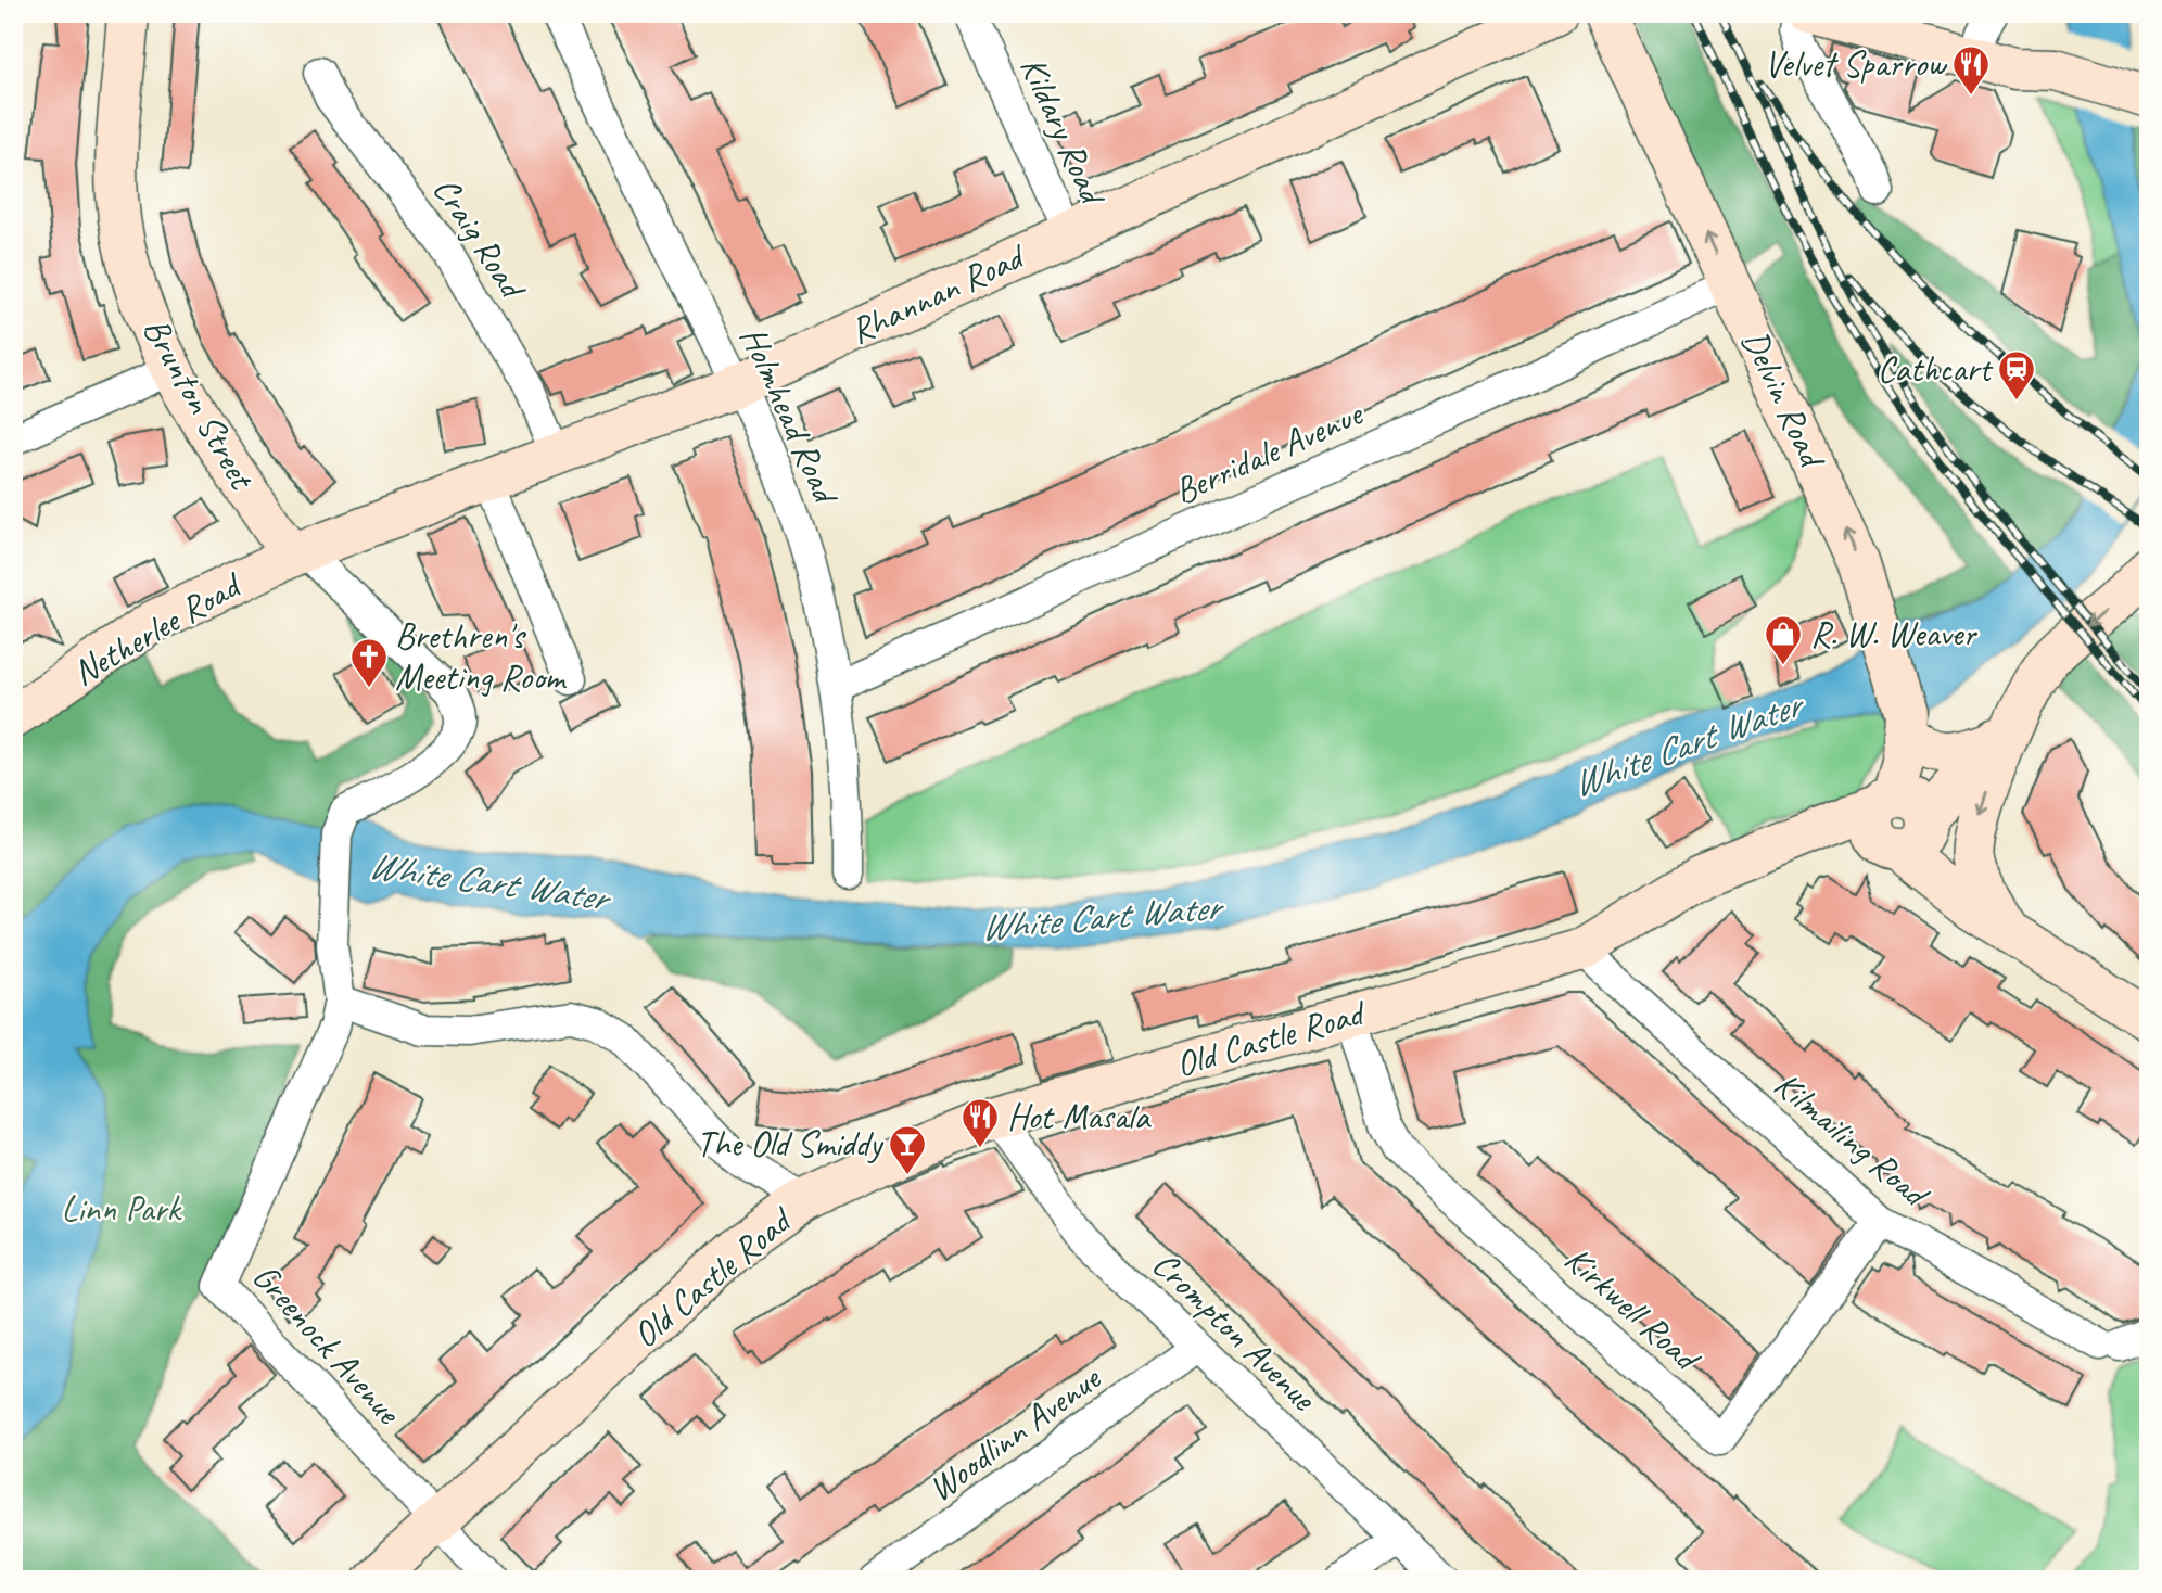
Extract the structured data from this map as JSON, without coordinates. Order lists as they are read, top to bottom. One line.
{"streets":{"street":["Kildary Road","Craig Road","Rhannan Road","Delvin Road","Brunton Street","Holmhead Road","Berridale Avenue","Netherlee Road","Old Castle Road","Kilmailing Road","Kirkwell Road","Crompton Avenue","Greenock Avenue","Woodlinn Avenue"]},"crossings":[["Kildary Road","Rhannan Road"],["Craig Road","Rhannan Road"],["Rhannan Road","Brunton Street"],["Rhannan Road","Holmhead Road"],["Rhannan Road","Netherlee Road"],["Delvin Road","Berridale Avenue"],["Delvin Road","Old Castle Road"],["Brunton Street","Netherlee Road"],["Holmhead Road","Berridale Avenue"],["Old Castle Road","Kilmailing Road"],["Old Castle Road","Kirkwell Road"],["Old Castle Road","Crompton Avenue"],["Old Castle Road","Greenock Avenue"],["Kilmailing Road","Kirkwell Road"],["Crompton Avenue","Woodlinn Avenue"]],"one_way":["Delvin Road"],"water":["White Cart Water"],"parks":["Linn Park"],"places":{"restaurant":["Velvet Sparrow","Hot Masala"],"station":["Cathcart"],"shop":["R. W. Weaver"],"church":["Brethren's Meeting Room"],"bar":["The Old Smiddy"]}}
